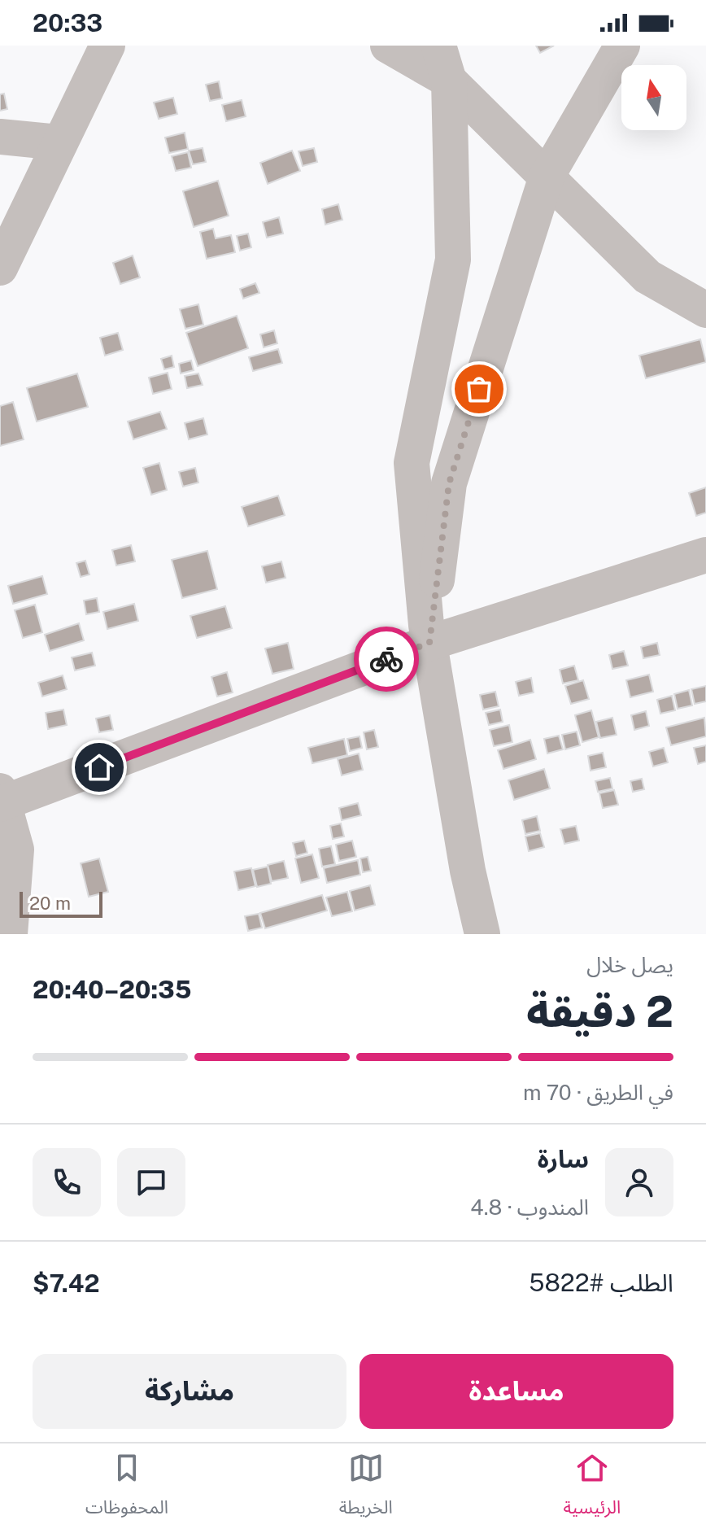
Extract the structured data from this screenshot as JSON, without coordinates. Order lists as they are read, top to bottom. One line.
{"scale_bar":"20 m","north":"top","page":{"status":"20:33","scale":"20 m","heading":["2 دقيقة","يصل خلال","20:35–20:40"],"panel":["سارة","المندوب · 4.8","الطلب #5822","$7.42"],"bar":"في الطريق · 70 m","buttons":["مساعدة","مشاركة"],"tabs":["الرئيسية","الخريطة","المحفوظات"]}}
